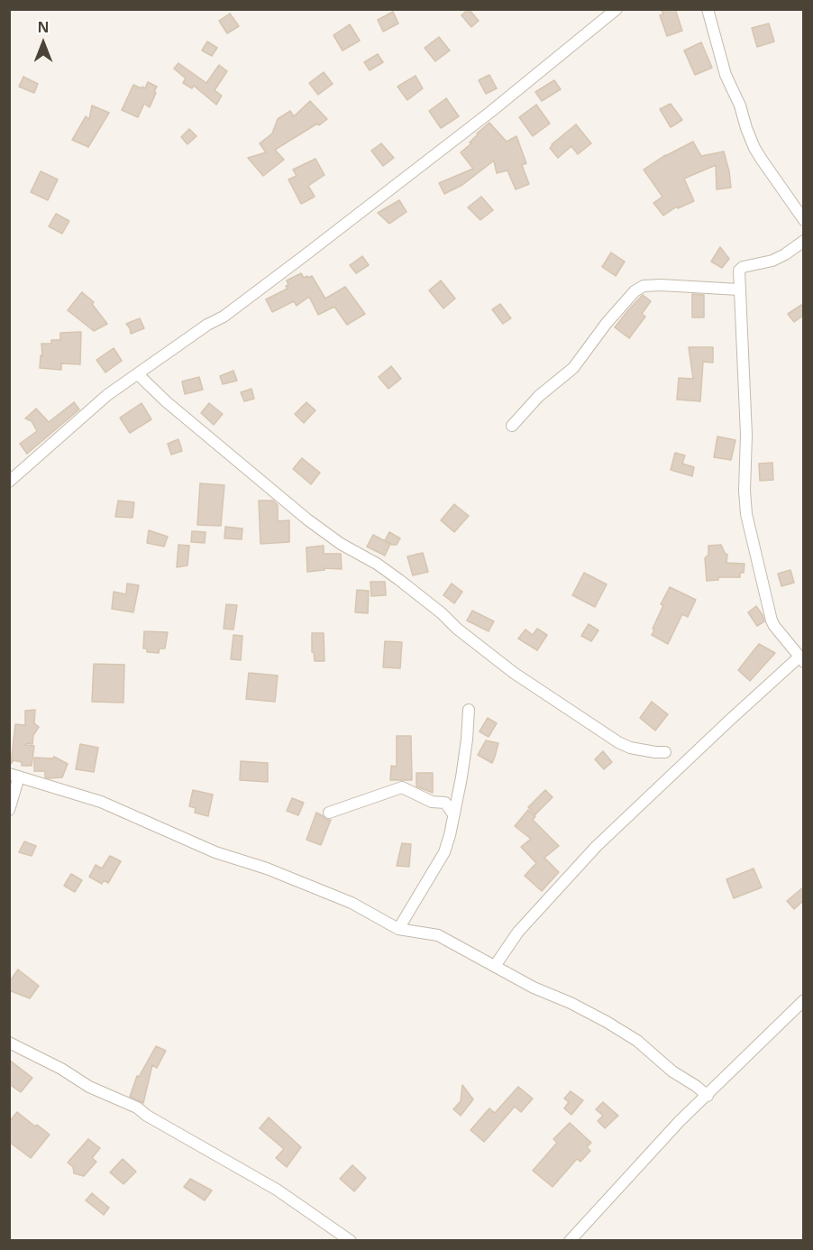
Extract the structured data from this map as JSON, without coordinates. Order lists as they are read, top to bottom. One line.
{"north":"top"}
